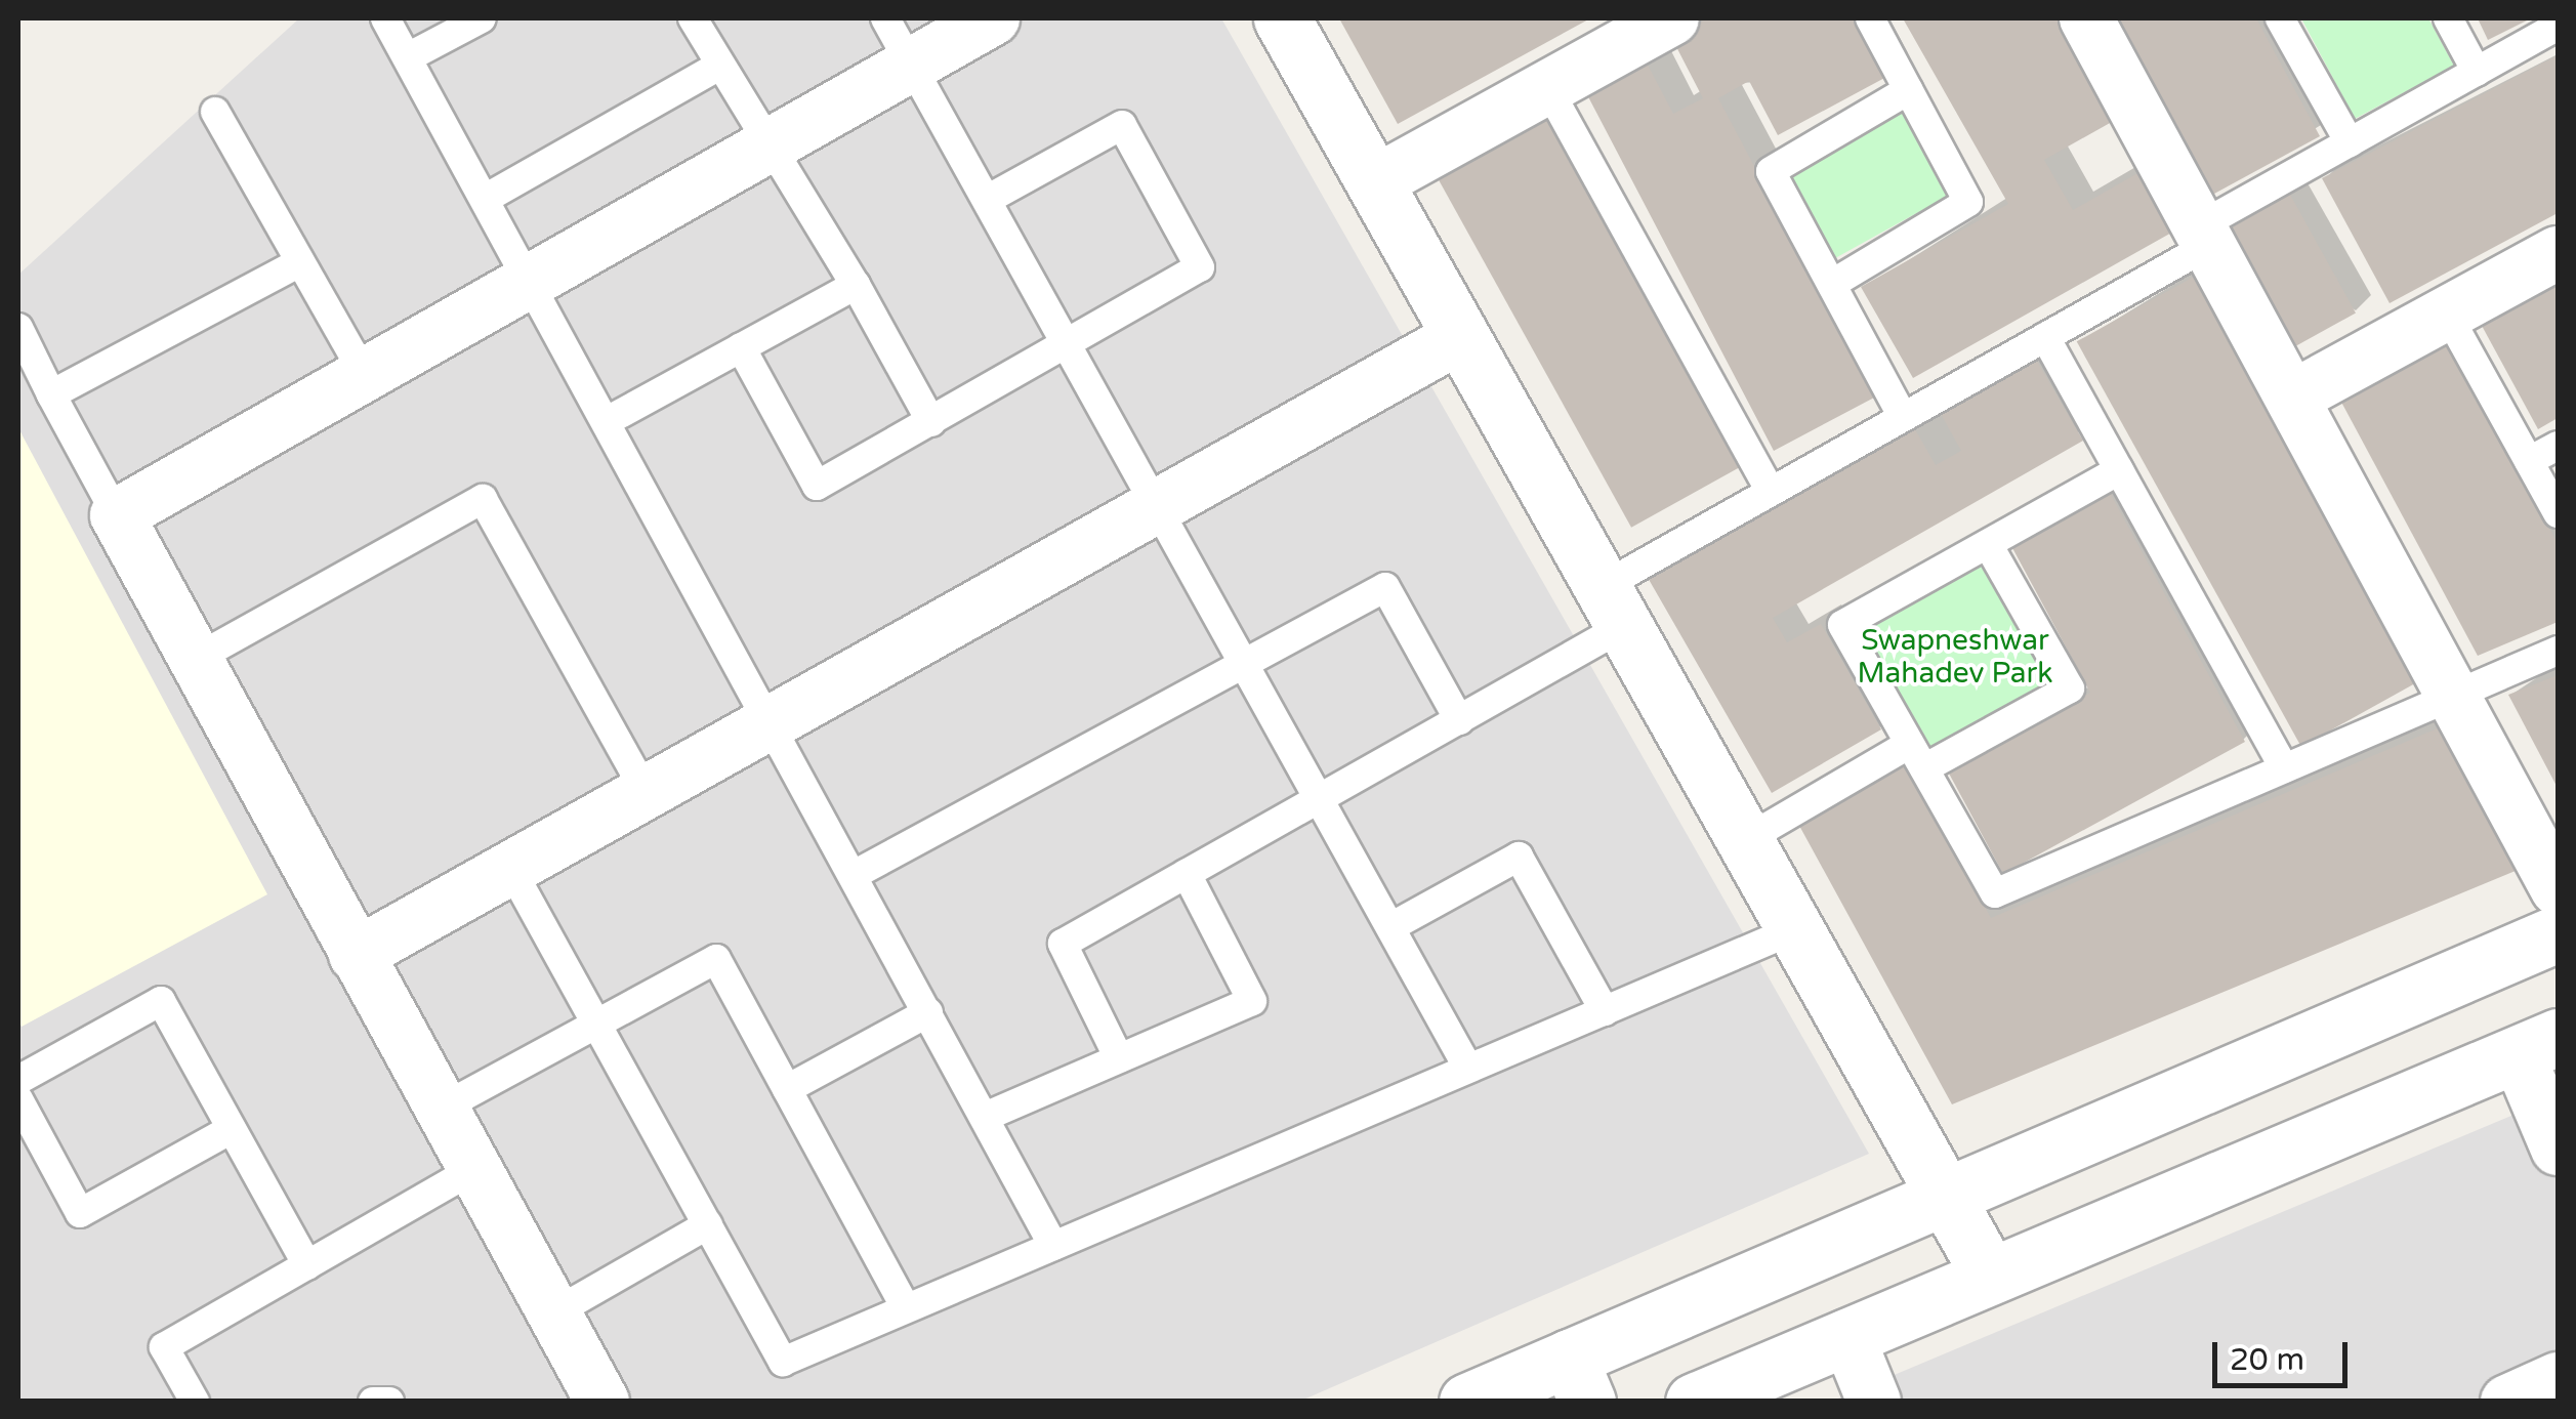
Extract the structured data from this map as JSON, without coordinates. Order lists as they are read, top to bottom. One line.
{"parks":["Swapneshwar Mahadev Park"],"scale_bar":"20 m"}
